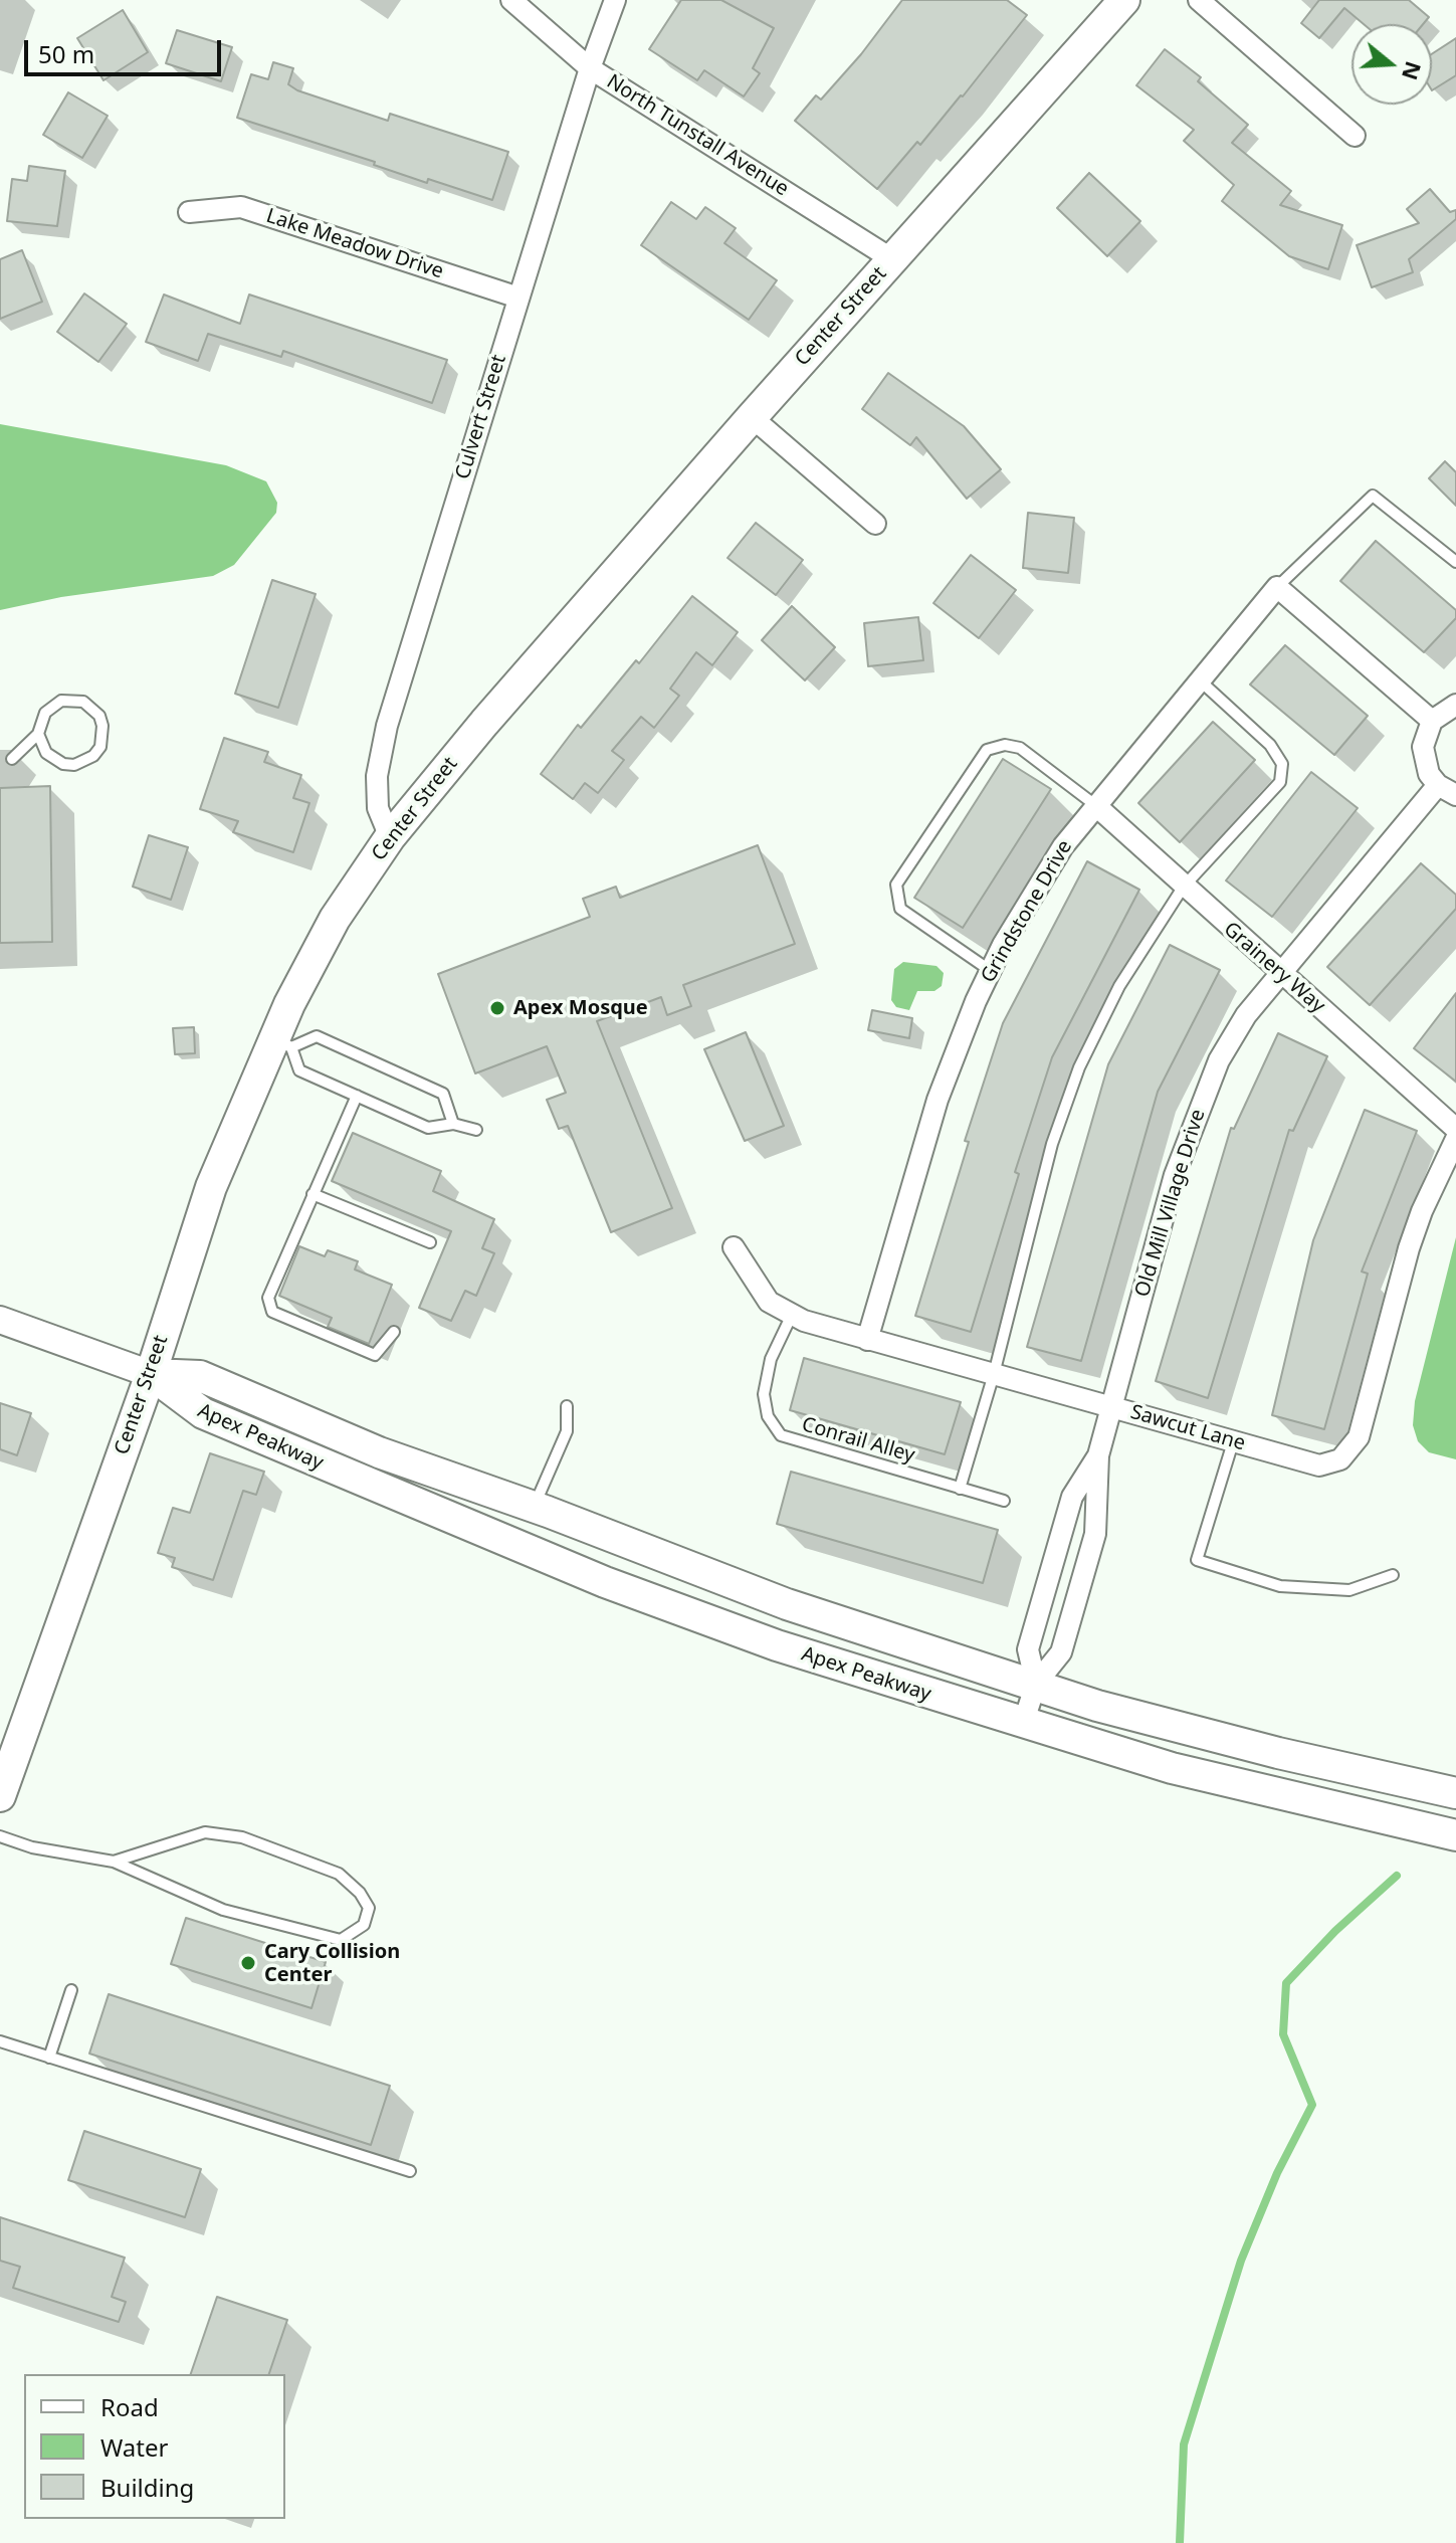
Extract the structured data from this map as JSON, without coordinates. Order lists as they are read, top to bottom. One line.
{"streets":{"main road":["Center Street","Apex Peakway"],"street":["North Tunstall Avenue","Lake Meadow Drive","Culvert Street","Grindstone Drive","Grainery Way","Old Mill Village Drive","Sawcut Lane"],"lane":["Conrail Alley"]},"crossings":[["North Tunstall Avenue","Center Street"],["North Tunstall Avenue","Culvert Street"],["Lake Meadow Drive","Culvert Street"],["Center Street","Culvert Street"],["Center Street","Apex Peakway"],["Grindstone Drive","Grainery Way"],["Grindstone Drive","Sawcut Lane"],["Grainery Way","Old Mill Village Drive"],["Old Mill Village Drive","Sawcut Lane"],["Old Mill Village Drive","Apex Peakway"],["Sawcut Lane","Conrail Alley"]],"places":["Apex Mosque","Cary Collision Center"],"legend":["Road","Water","Building"],"scale_bar":"50 m","north":"right"}
